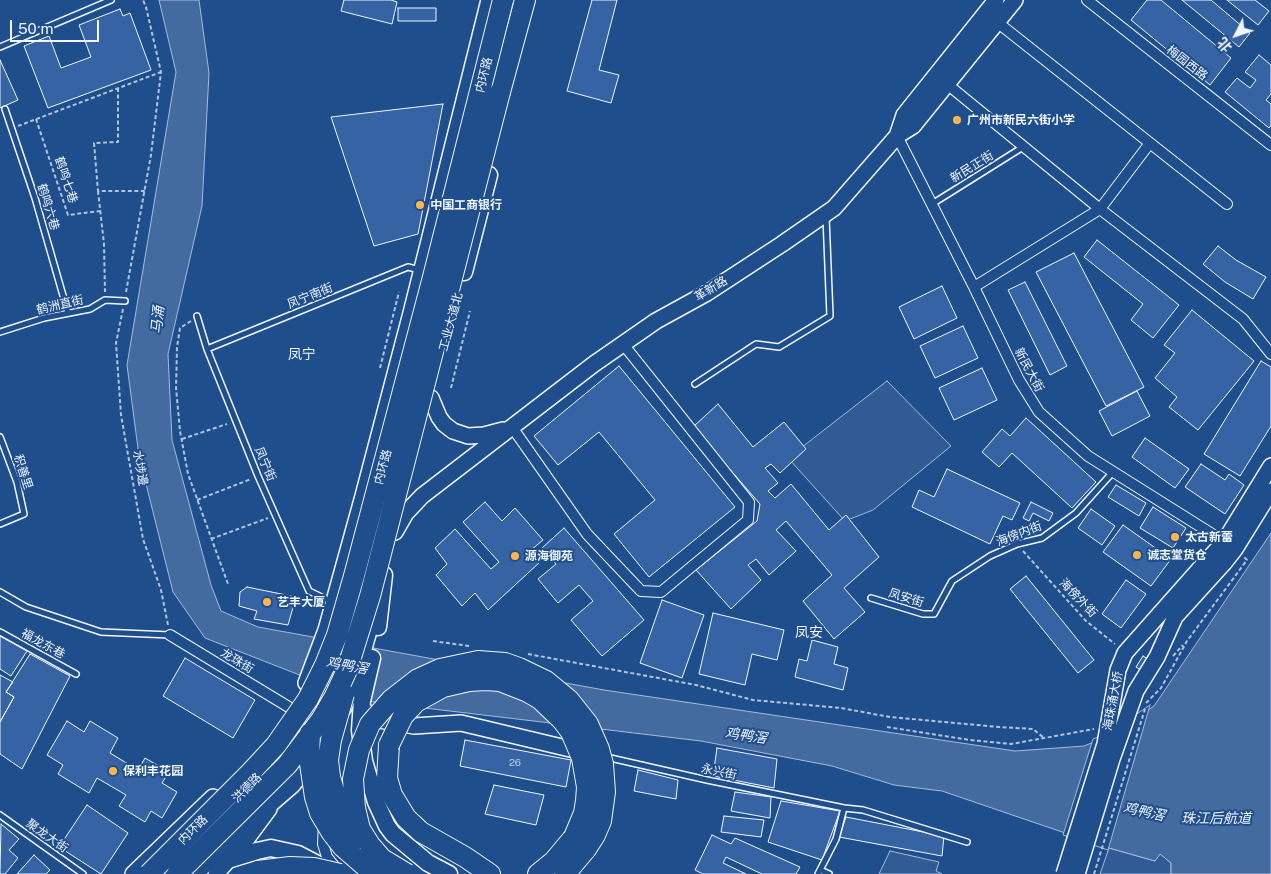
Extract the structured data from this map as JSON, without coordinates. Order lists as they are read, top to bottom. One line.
{"streets":{"highway":["内环路"],"main road":["革新路","工业大道北","海珠涌大桥","洪德路"],"street":["梅园西路","新民大街","龙珠街"],"lane":["新民正街","鹤鸣六巷","凤宁南街","鹤洲直街","凤宁街","积善里","海傍内街","凤安街","福龙东巷","永兴街","聚龙大街"],"path":["鹤鸣七巷","水埗邊","海傍外街"]},"crossings":[["内环路","工业大道北"],["内环路","洪德路"],["新民正街","新民大街"],["鹤鸣六巷","鹤洲直街"],["革新路","工业大道北"],["革新路","新民大街"],["凤宁南街","凤宁街"],["鹤洲直街","水埗邊"],["工业大道北","洪德路"],["新民大街","海傍内街"],["水埗邊","龙珠街"],["海傍内街","凤安街"],["海傍内街","海傍外街"]],"districts":["凤宁","凤安"],"water":["马涌","鸡鸭滘","珠江后航道"],"places":["广州市新民六街小学","中国工商银行","太古新蕾","诚志堂货仓","源海御苑","艺丰大厦","保利丰花园"],"house_numbers":["26"],"scale_bar":"50 m","north":"bottom left"}
